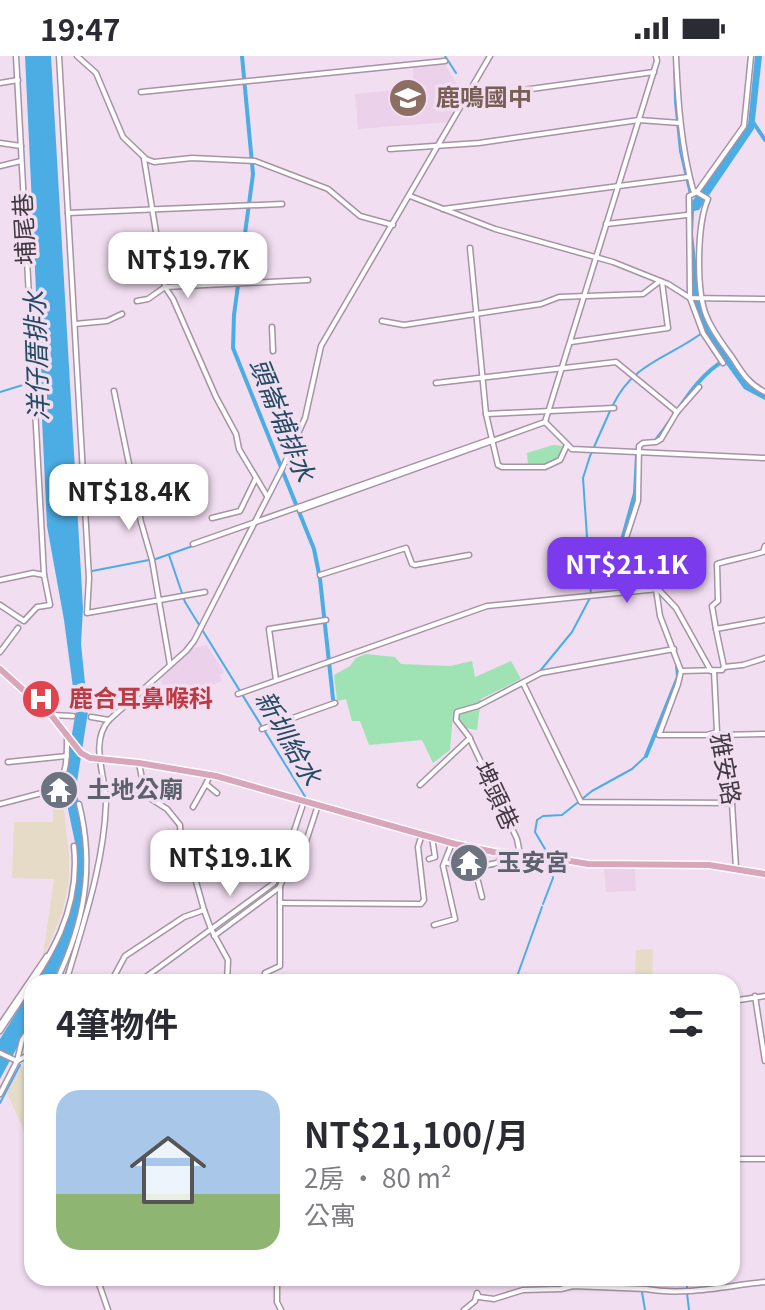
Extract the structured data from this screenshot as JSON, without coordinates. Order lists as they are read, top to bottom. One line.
{"streets":{"street":["埔尾巷","雅安路","埤頭巷"]},"water":["洋仔厝排水","頭崙埔排水","新圳給水"],"places":{"school or university":["鹿鳴國中"],"hospital":["鹿合耳鼻喉科"],"temple":["土地公廟","玉安宮"]},"page":{"status":"19:47","price":["NT$19.7K","NT$18.4K","NT$21.1K","NT$19.1K"],"heading":"4筆物件","list":[{"name":"NT$21,100/月","note":"2房 · 80 m² · 公寓"}]}}
